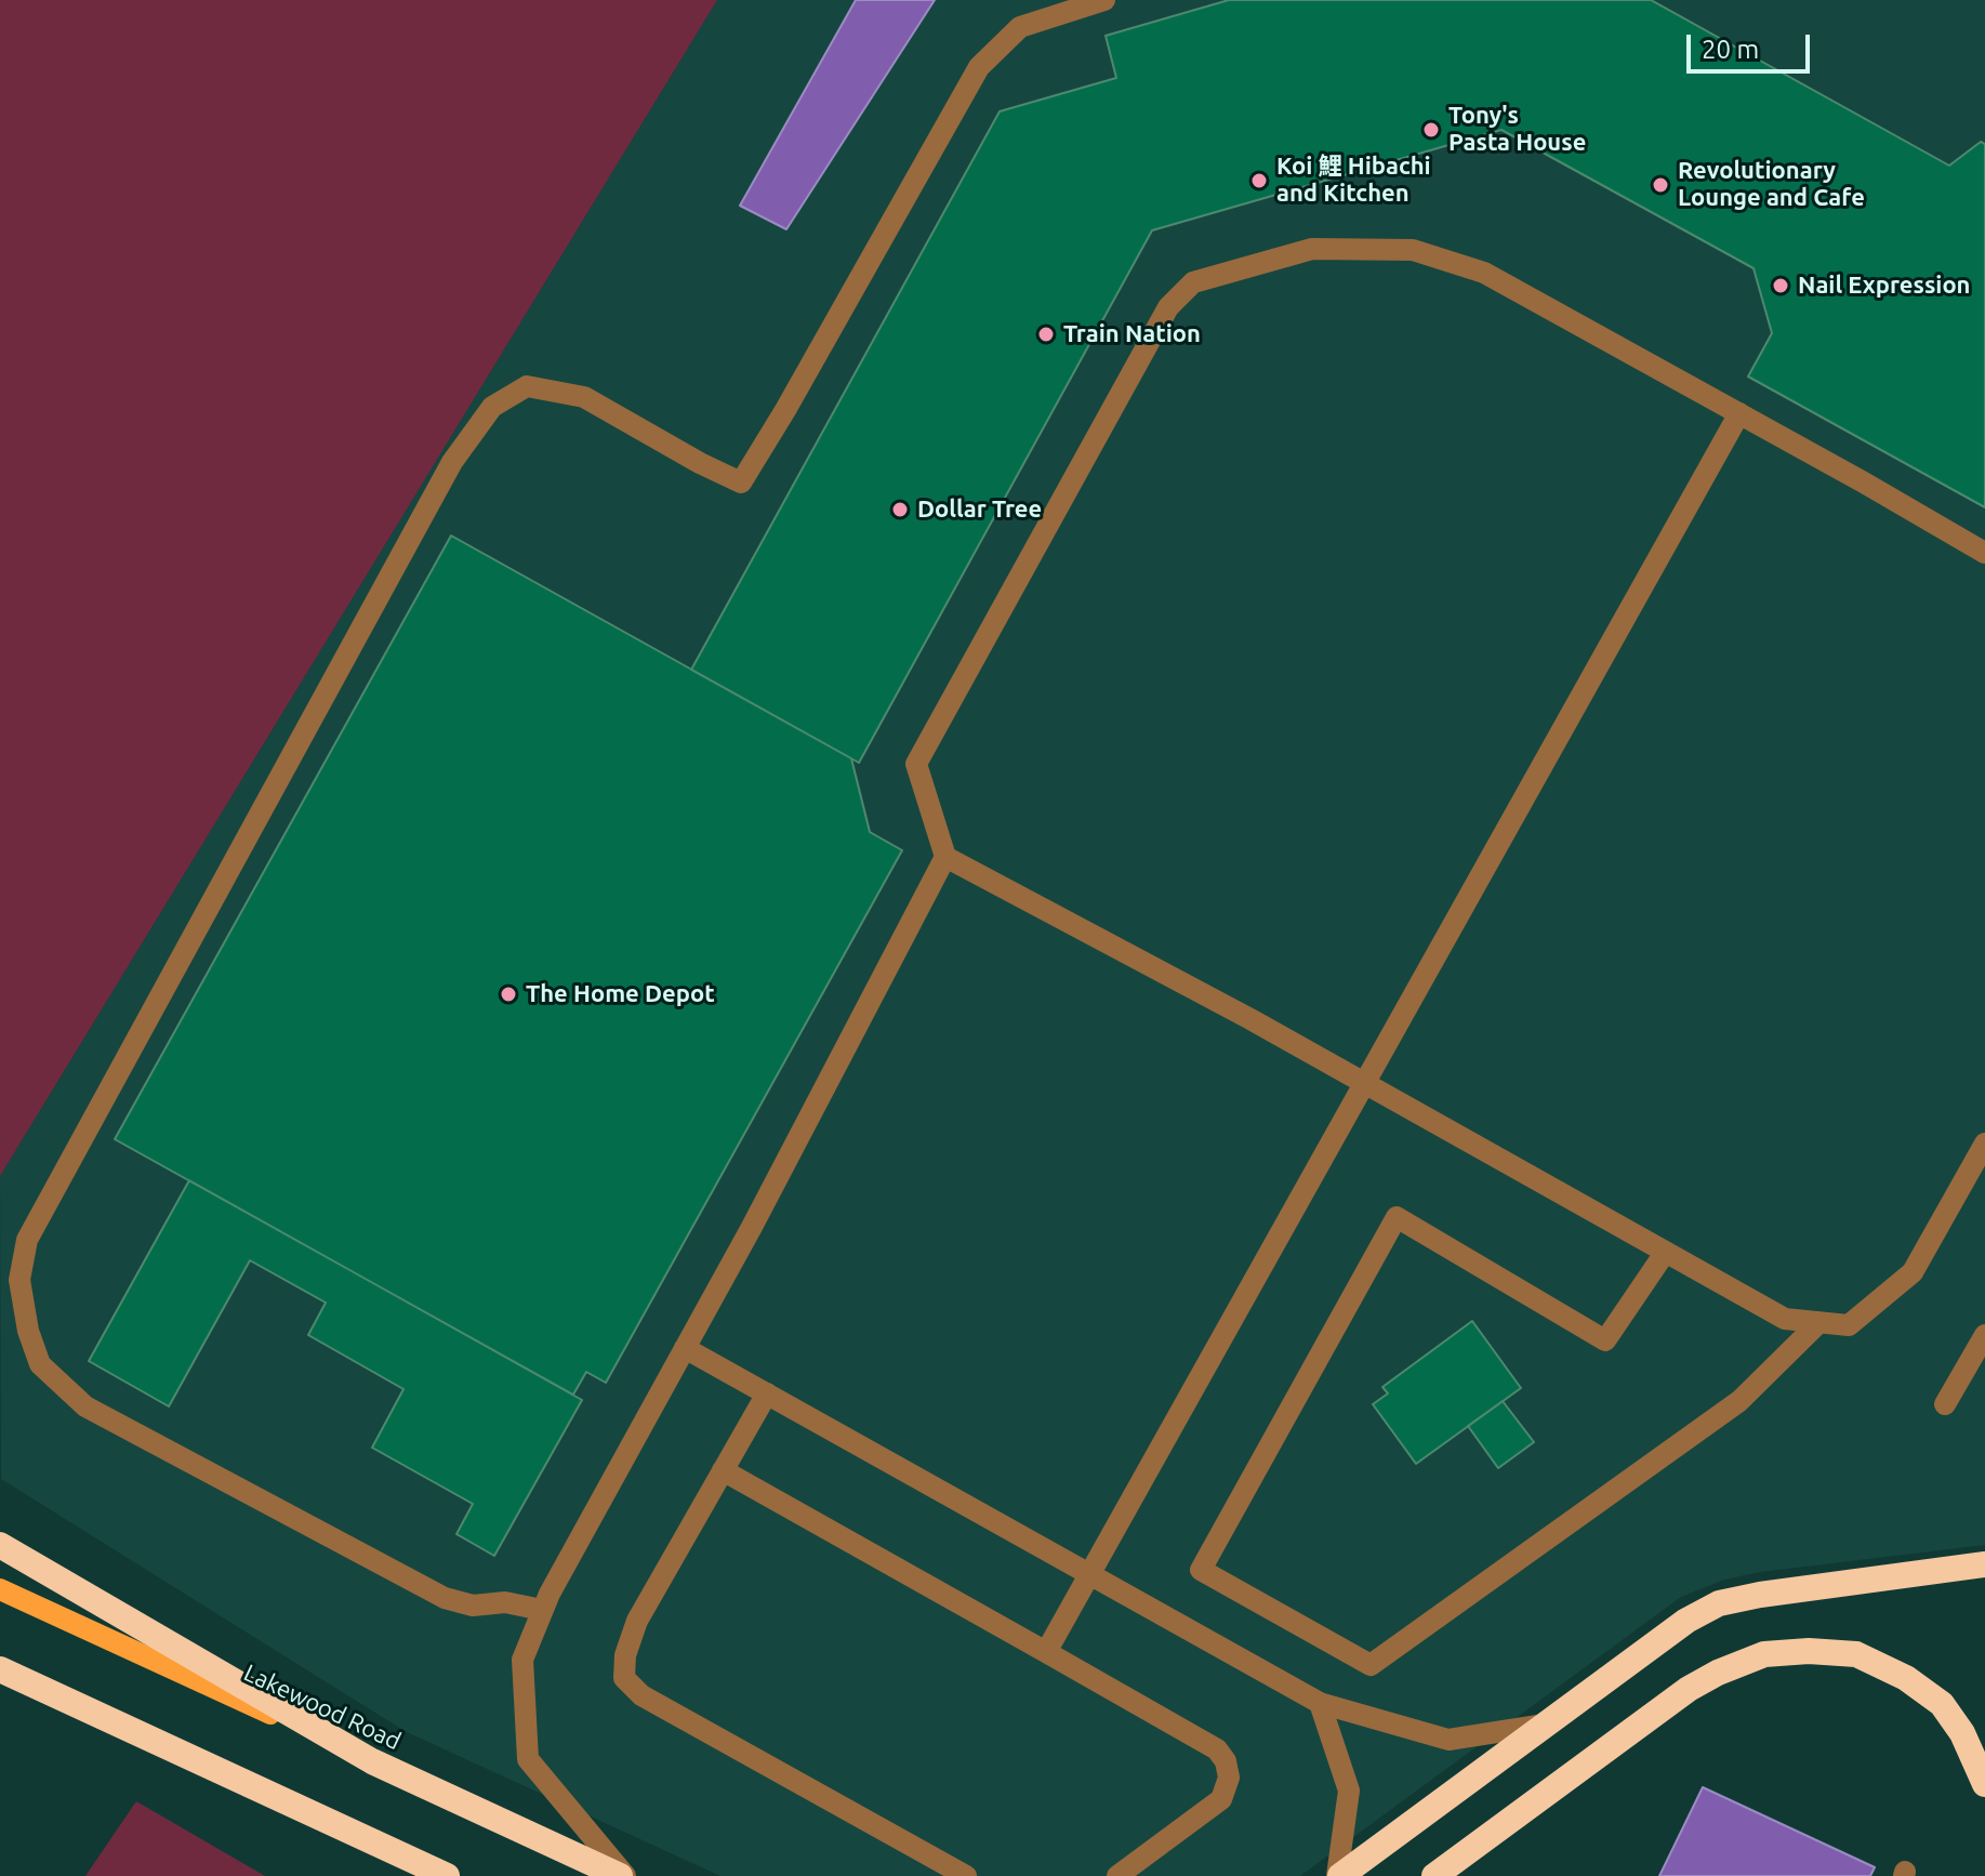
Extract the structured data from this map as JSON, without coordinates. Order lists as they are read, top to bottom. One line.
{"streets":{"highway":["Lakewood Road"]},"places":["Tony's Pasta House","Koi 鯉 Hibachi and Kitchen","Revolutionary Lounge and Cafe","Nail Expression","Train Nation","Dollar Tree","The Home Depot"],"scale_bar":"20 m"}
